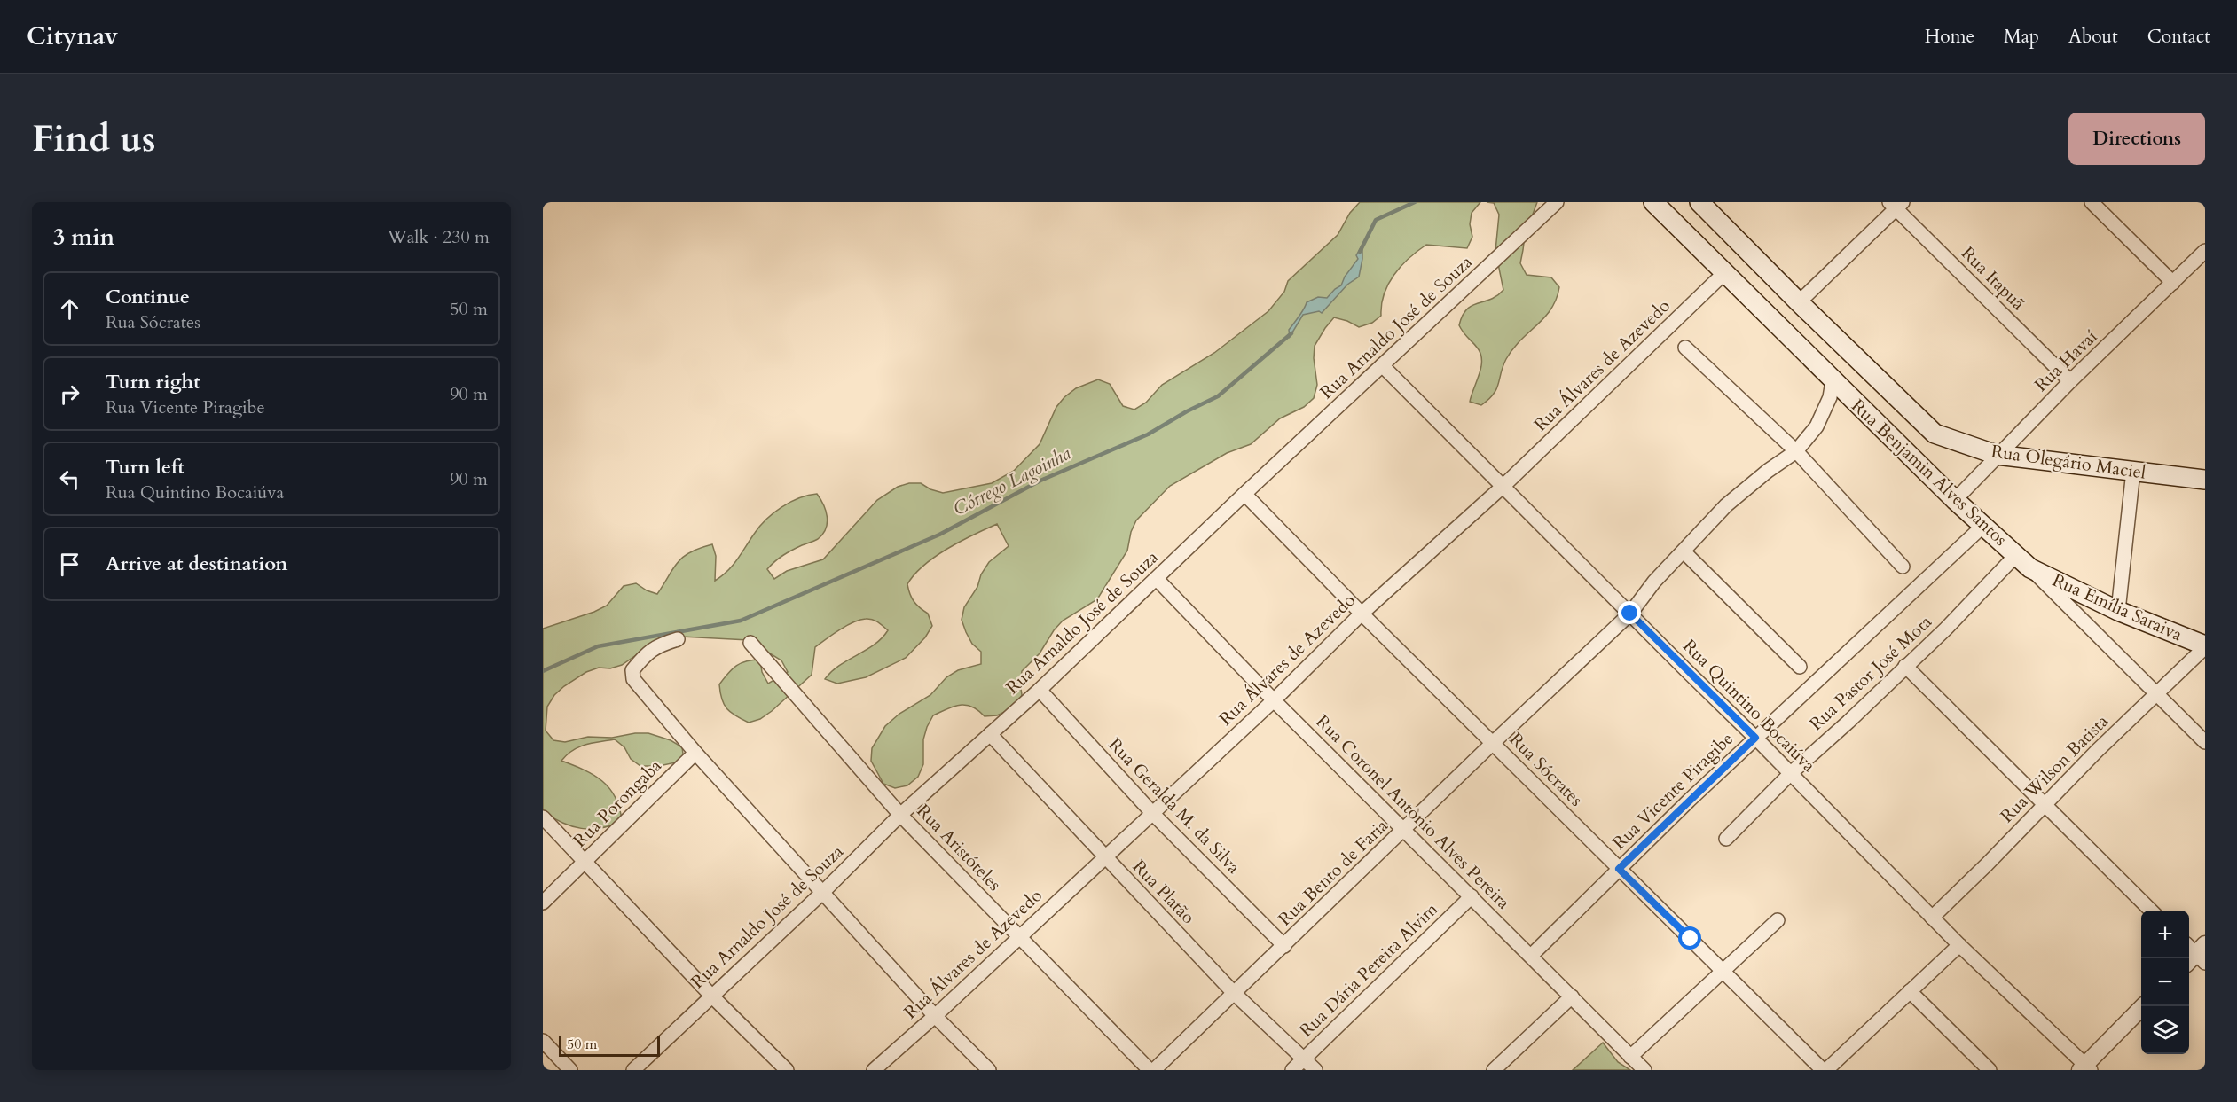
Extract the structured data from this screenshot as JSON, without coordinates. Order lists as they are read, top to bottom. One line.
{"streets":{"main road":["Rua Olegário Maciel","Rua Benjamin Alves Santos","Rua Emília Saraiva"],"street":["Rua Itapuã","Rua Arnaldo José de Souza","Rua Havaí","Rua Álvares de Azevedo","Rua Pastor José Mota","Rua Quintino Bocaiúva","Rua Wilson Batista","Rua Sócrates","Rua Vicente Piragibe","Rua Porongaba","Rua Geralda M. da Silva","Rua Coronel Antônio Alves Pereira","Rua Aristóteles","Rua Bento de Faria","Rua Platão","Rua Dária Pereira Alvim"]},"crossings":[["Rua Itapuã","Rua Havaí"],["Rua Arnaldo José de Souza","Rua Quintino Bocaiúva"],["Rua Arnaldo José de Souza","Rua Sócrates"],["Rua Arnaldo José de Souza","Rua Geralda M. da Silva"],["Rua Arnaldo José de Souza","Rua Coronel Antônio Alves Pereira"],["Rua Arnaldo José de Souza","Rua Aristóteles"],["Rua Arnaldo José de Souza","Rua Platão"],["Rua Havaí","Rua Olegário Maciel"],["Rua Havaí","Rua Benjamin Alves Santos"],["Rua Álvares de Azevedo","Rua Benjamin Alves Santos"],["Rua Álvares de Azevedo","Rua Quintino Bocaiúva"],["Rua Álvares de Azevedo","Rua Sócrates"],["Rua Álvares de Azevedo","Rua Geralda M. da Silva"],["Rua Álvares de Azevedo","Rua Coronel Antônio Alves Pereira"],["Rua Álvares de Azevedo","Rua Aristóteles"],["Rua Álvares de Azevedo","Rua Platão"],["Rua Olegário Maciel","Rua Benjamin Alves Santos"],["Rua Benjamin Alves Santos","Rua Emília Saraiva"],["Rua Benjamin Alves Santos","Rua Pastor José Mota"],["Rua Benjamin Alves Santos","Rua Wilson Batista"],["Rua Benjamin Alves Santos","Rua Vicente Piragibe"],["Rua Benjamin Alves Santos","Rua Bento de Faria"],["Rua Emília Saraiva","Rua Wilson Batista"],["Rua Pastor José Mota","Rua Quintino Bocaiúva"],["Rua Quintino Bocaiúva","Rua Wilson Batista"],["Rua Quintino Bocaiúva","Rua Vicente Piragibe"],["Rua Quintino Bocaiúva","Rua Bento de Faria"],["Rua Sócrates","Rua Vicente Piragibe"],["Rua Sócrates","Rua Bento de Faria"],["Rua Vicente Piragibe","Rua Coronel Antônio Alves Pereira"],["Rua Geralda M. da Silva","Rua Bento de Faria"],["Rua Coronel Antônio Alves Pereira","Rua Bento de Faria"],["Rua Coronel Antônio Alves Pereira","Rua Dária Pereira Alvim"],["Rua Bento de Faria","Rua Platão"],["Rua Platão","Rua Dária Pereira Alvim"]],"water":["Córrego Lagoinha"],"scale_bar":"50 m","page":{"header":"Citynav","nav":["Home","Map","About","Contact"],"buttons":"Directions","title":"Find us","heading":["3 min","Walk · 230 m"],"list":[["Continue","Rua Sócrates","50 m"],["Turn right","Rua Vicente Piragibe","90 m"],["Turn left","Rua Quintino Bocaiúva","90 m"],"Arrive at destination"],"map_buttons":["+","−"],"scale":"50 m"}}
